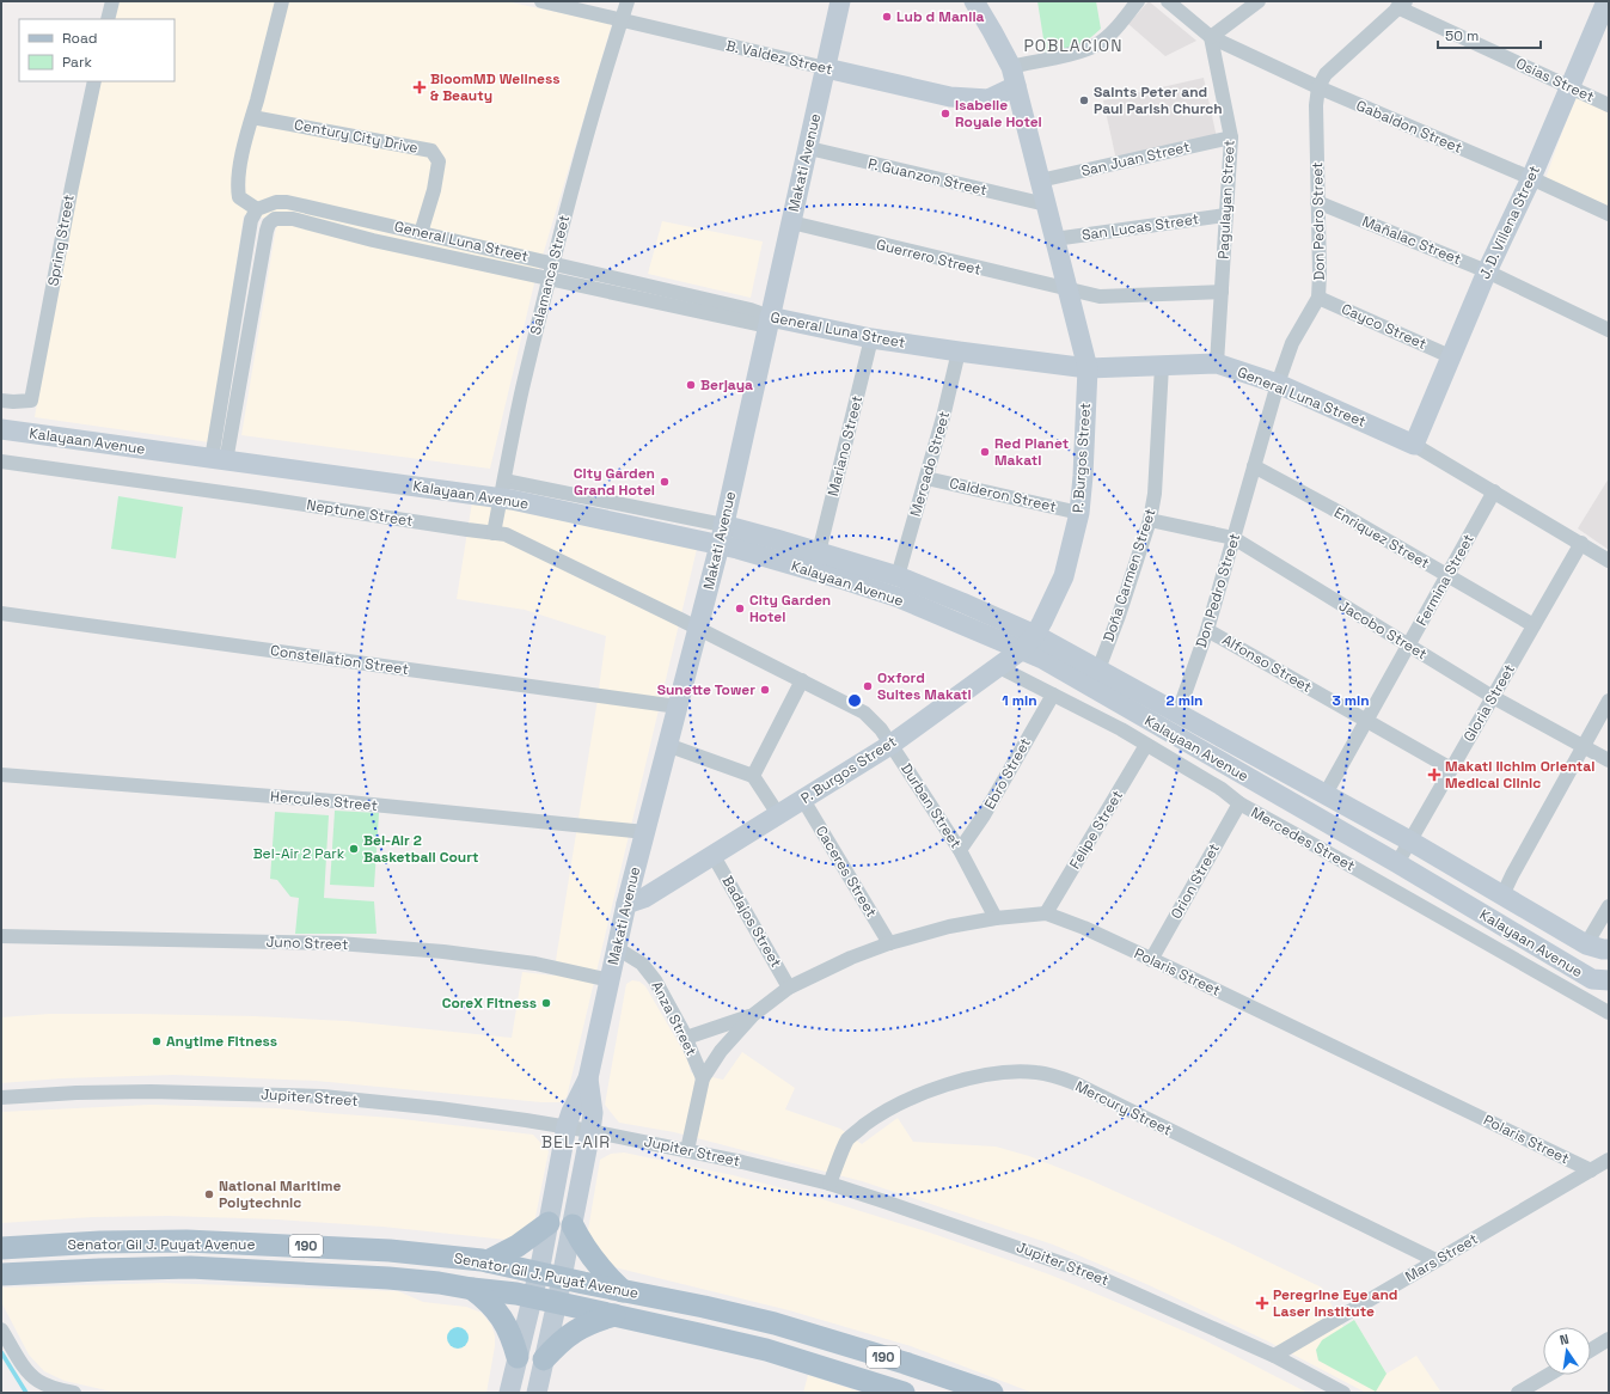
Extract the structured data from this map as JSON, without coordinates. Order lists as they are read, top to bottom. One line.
{"streets":{"main road":["B. Valdez Street","Makati Avenue","J. D. Villena Street","General Luna Street","Kalayaan Avenue","P. Burgos Street","Senator Gil J. Puyat Avenue","190"],"street":["Osias Street","Gabaldon Street","Century City Drive","San Juan Street","P. Guanzon Street","Pagulayan Street","Don Pedro Street","San Lucas Street","Spring Street","Mañalac Street","Guerrero Street","Salamanca Street","Cayco Street","Mariano Street","Mercado Street","Calderon Street","Neptune Street","Enriquez Street","Doña Carmen Street","Fermina Street","Jacobo Street","Constellation Street","Alfonso Street","Gloria Street","Ebro Street","Hercules Street","Durban Street","Felipe Street","Mercedes Street","Caceres Street","Orion Street","Badajos Street","Juno Street","Polaris Street","Anza Street","Jupiter Street","Mercury Street","Mars Street"]},"crossings":[["B. Valdez Street","Makati Avenue"],["B. Valdez Street","Salamanca Street"],["B. Valdez Street","P. Burgos Street"],["Osias Street","Don Pedro Street"],["Osias Street","J. D. Villena Street"],["Gabaldon Street","Pagulayan Street"],["Gabaldon Street","Don Pedro Street"],["Gabaldon Street","J. D. Villena Street"],["Century City Drive","General Luna Street"],["San Juan Street","Pagulayan Street"],["San Juan Street","P. Burgos Street"],["Makati Avenue","P. Guanzon Street"],["Makati Avenue","General Luna Street"],["Makati Avenue","Guerrero Street"],["Makati Avenue","Kalayaan Avenue"],["Makati Avenue","P. Burgos Street"],["Makati Avenue","Neptune Street"],["Makati Avenue","Constellation Street"],["Makati Avenue","Hercules Street"],["Makati Avenue","Durban Street"],["Makati Avenue","Juno Street"],["Makati Avenue","Anza Street"],["Makati Avenue","Jupiter Street"],["Makati Avenue","Senator Gil J. Puyat Avenue"],["P. Guanzon Street","P. Burgos Street"],["Pagulayan Street","San Lucas Street"],["Pagulayan Street","General Luna Street"],["Pagulayan Street","Guerrero Street"],["Don Pedro Street","Mañalac Street"],["Don Pedro Street","General Luna Street"],["Don Pedro Street","Cayco Street"],["Don Pedro Street","Kalayaan Avenue"],["Don Pedro Street","Enriquez Street"],["Don Pedro Street","Jacobo Street"],["Don Pedro Street","Alfonso Street"],["J. D. Villena Street","Mañalac Street"],["J. D. Villena Street","General Luna Street"],["J. D. Villena Street","Cayco Street"],["San Lucas Street","P. Burgos Street"],["General Luna Street","Salamanca Street"],["General Luna Street","Kalayaan Avenue"],["General Luna Street","Mariano Street"],["General Luna Street","P. Burgos Street"],["General Luna Street","Mercado Street"],["General Luna Street","Doña Carmen Street"],["General Luna Street","Fermina Street"],["General Luna Street","Gloria Street"],["Guerrero Street","P. Burgos Street"],["Salamanca Street","Kalayaan Avenue"],["Salamanca Street","Neptune Street"],["Kalayaan Avenue","Mariano Street"],["Kalayaan Avenue","P. Burgos Street"],["Kalayaan Avenue","Mercado Street"],["Kalayaan Avenue","Doña Carmen Street"],["Kalayaan Avenue","Fermina Street"],["Kalayaan Avenue","Gloria Street"],["P. Burgos Street","Calderon Street"],["P. Burgos Street","Durban Street"],["P. Burgos Street","Mercedes Street"],["P. Burgos Street","Caceres Street"],["P. Burgos Street","Badajos Street"],["Mercado Street","Calderon Street"],["Neptune Street","Durban Street"],["Enriquez Street","Fermina Street"],["Enriquez Street","Gloria Street"],["Doña Carmen Street","Jacobo Street"],["Fermina Street","Jacobo Street"],["Fermina Street","Alfonso Street"],["Jacobo Street","Gloria Street"],["Alfonso Street","Gloria Street"],["Ebro Street","Durban Street"],["Ebro Street","Mercedes Street"],["Durban Street","Polaris Street"],["Felipe Street","Mercedes Street"],["Felipe Street","Polaris Street"],["Mercedes Street","Orion Street"],["Caceres Street","Polaris Street"],["Orion Street","Polaris Street"],["Badajos Street","Polaris Street"],["Polaris Street","Anza Street"],["Polaris Street","Jupiter Street"],["Polaris Street","Mars Street"],["Jupiter Street","Mercury Street"],["Jupiter Street","Mars Street"],["Mercury Street","Mars Street"]],"districts":["POBLACION","BEL-AIR"],"parks":["Bel-Air 2 Park"],"places":{"other":["Lub d Manila","Saints Peter and Paul Parish Church","Isabelle Royale Hotel","Berjaya","Red Planet Makati","City Garden Grand Hotel","City Garden Hotel","Oxford Suites Makati","Sunette Tower","Bel-Air 2 Basketball Court","CoreX Fitness","Anytime Fitness","National Maritime Polytechnic"],"health":["BloomMD Wellness & Beauty","Makati Ilchim Oriental Medical Clinic","Peregrine Eye and Laser Institute"]},"legend":["Road","Park"],"scale_bar":"50 m","north":"top","rings":["1 min","2 min","3 min"]}
